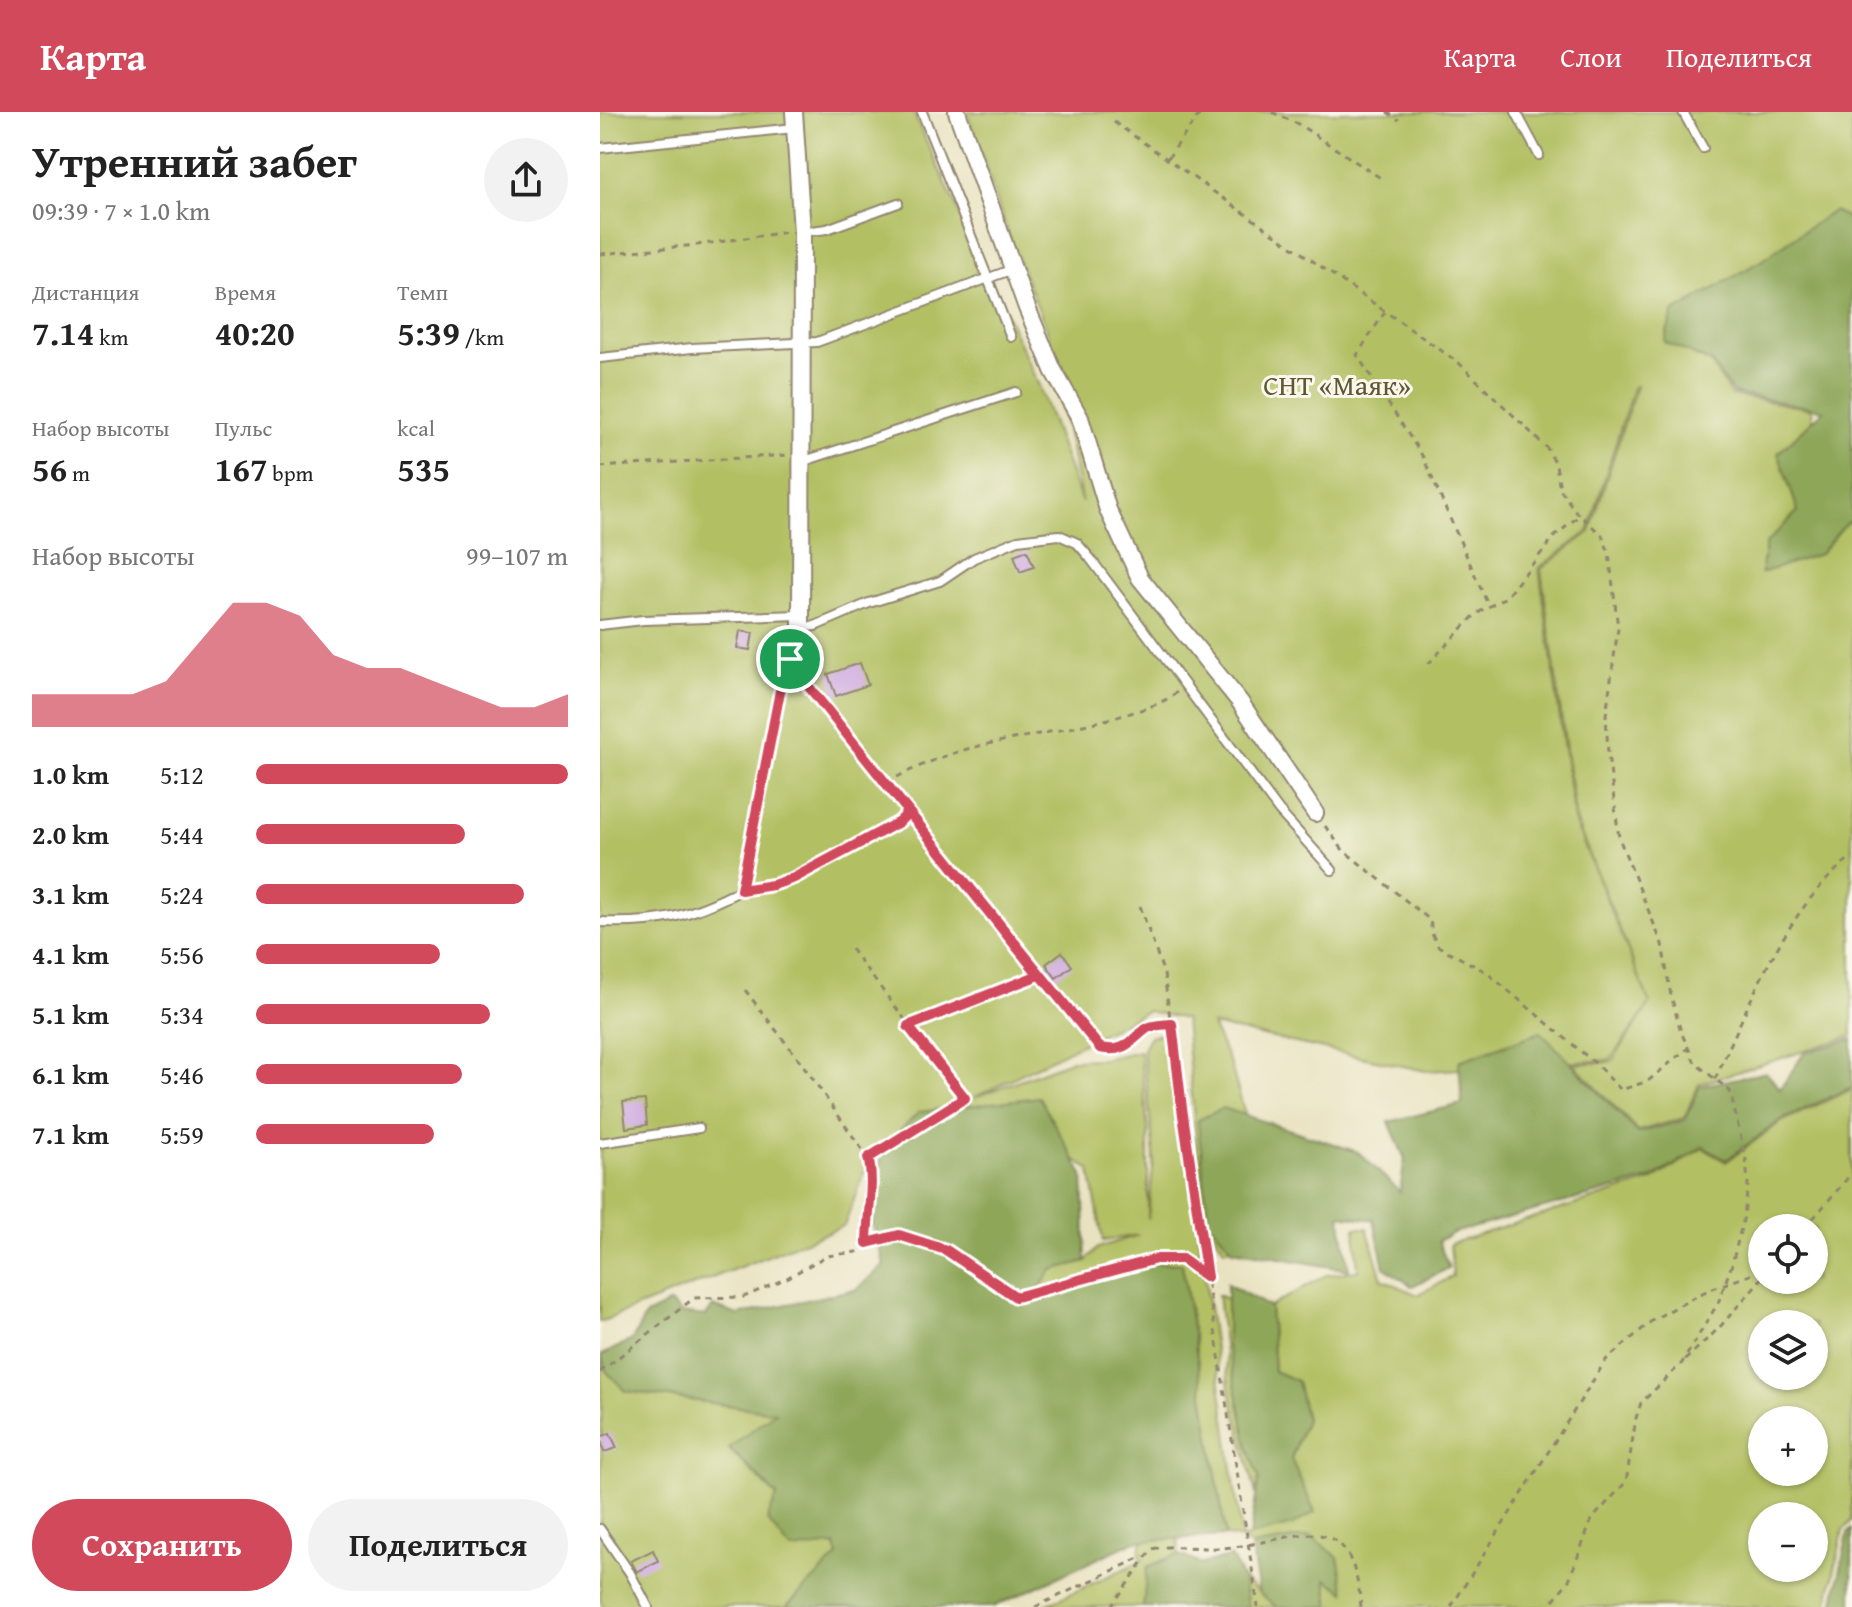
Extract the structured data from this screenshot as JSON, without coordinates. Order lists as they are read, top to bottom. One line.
{"parks":["СНТ «Маяк»"],"page":{"header":"Карта","nav":["Карта","Слои","Поделиться"],"heading":["Утренний забег","09:39 · 7 × 1.0 km"],"stats":[["Дистанция","7.14 km"],["Время","40:20"],["Темп","5:39 /km"],["Набор высоты","56 m"],["Пульс","167 bpm"],["kcal","535"]],"chart":["Набор высоты","99–107 m"],"list":[{"name":"1.0 km","note":"5:12"},{"name":"2.0 km","note":"5:44"},{"name":"3.1 km","note":"5:24"},{"name":"4.1 km","note":"5:56"},{"name":"5.1 km","note":"5:34"},{"name":"6.1 km","note":"5:46"},{"name":"7.1 km","note":"5:59"}],"map_buttons":["+","−"],"buttons":["Сохранить","Поделиться"]}}
